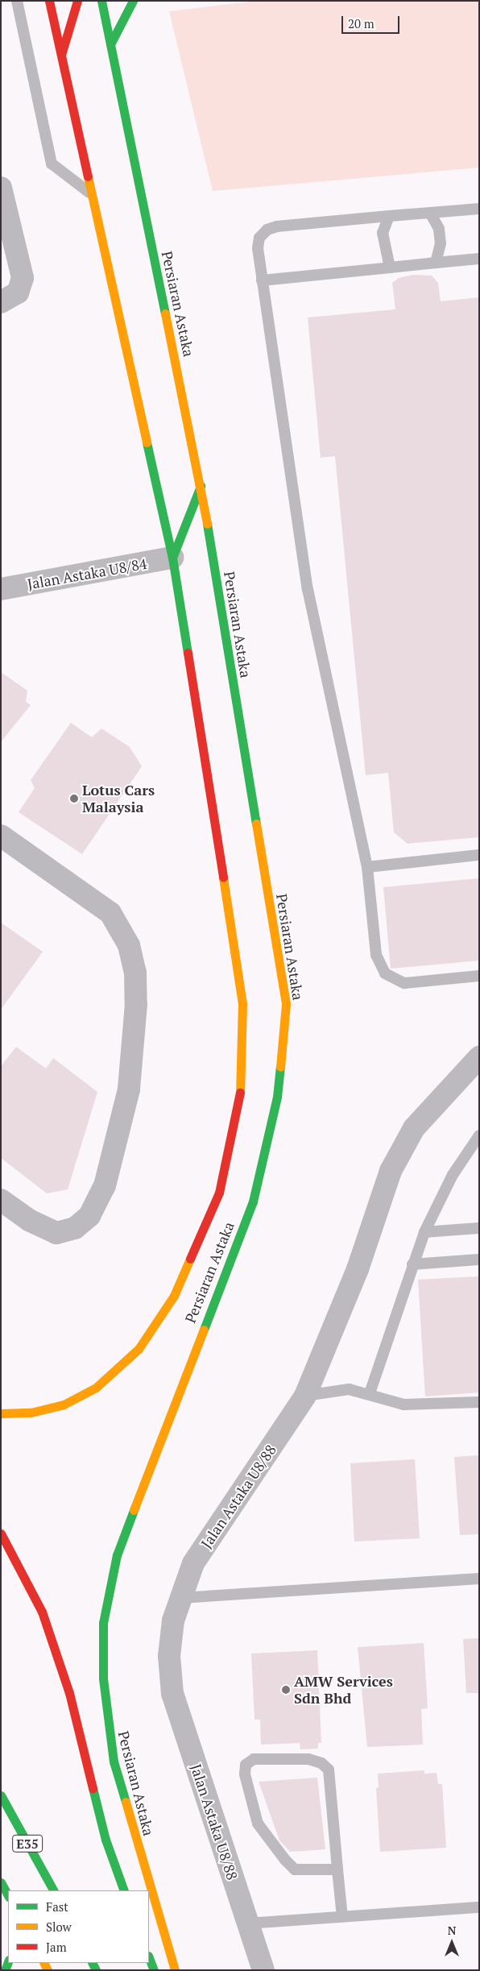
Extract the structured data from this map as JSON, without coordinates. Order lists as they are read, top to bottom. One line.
{"streets":{"main road":["Persiaran Astaka","E35"],"street":["Jalan Astaka U8/84","Jalan Astaka U8/88"]},"crossings":[["Persiaran Astaka","Jalan Astaka U8/84"]],"places":["Lotus Cars Malaysia","AMW Services Sdn Bhd"],"legend":["Fast","Slow","Jam"],"scale_bar":"20 m","north":"top"}
